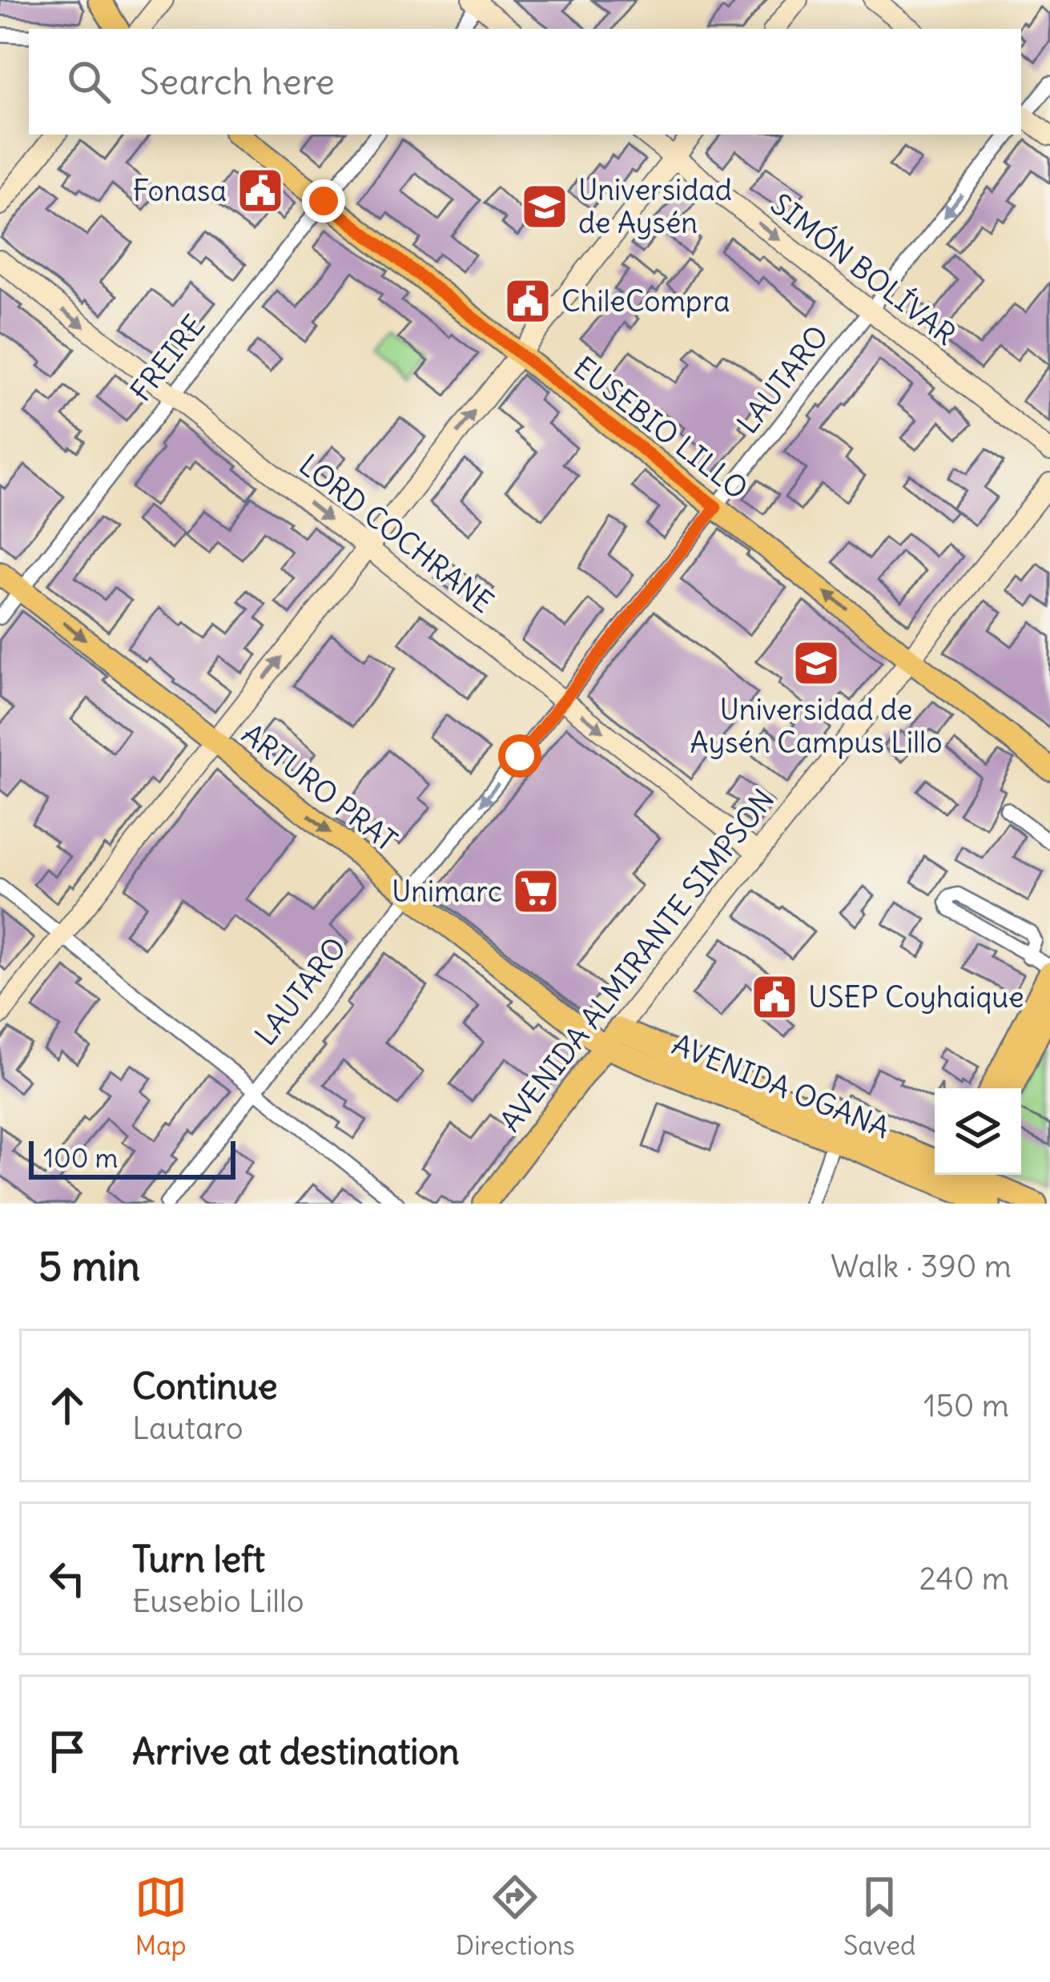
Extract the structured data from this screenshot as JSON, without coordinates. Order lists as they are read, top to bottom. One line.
{"streets":{"main road":["EUSEBIO LILLO","ARTURO PRAT","AVENIDA ALMIRANTE SIMPSON","AVENIDA OGANA"],"street":["SIMÓN BOLÍVAR","FREIRE","LAUTARO","LORD COCHRANE"]},"crossings":[["SIMÓN BOLÍVAR","LAUTARO"],["FREIRE","EUSEBIO LILLO"],["FREIRE","LORD COCHRANE"],["FREIRE","ARTURO PRAT"],["LAUTARO","EUSEBIO LILLO"],["LAUTARO","LORD COCHRANE"],["LAUTARO","ARTURO PRAT"],["EUSEBIO LILLO","AVENIDA ALMIRANTE SIMPSON"],["LORD COCHRANE","AVENIDA ALMIRANTE SIMPSON"],["ARTURO PRAT","AVENIDA ALMIRANTE SIMPSON"],["ARTURO PRAT","AVENIDA OGANA"],["AVENIDA ALMIRANTE SIMPSON","AVENIDA OGANA"]],"one_way":["SIMÓN BOLÍVAR","LORD COCHRANE","ARTURO PRAT"],"places":{"public building":["Fonasa","ChileCompra","USEP Coyhaique"],"school or university":["Universidad de Aysén","Universidad de Aysén Campus Lillo"],"supermarket":["Unimarc"]},"scale_bar":"100 m","page":{"search":"Search here","scale":"100 m","heading":["5 min","Walk · 390 m"],"list":[["Continue","Lautaro","150 m"],["Turn left","Eusebio Lillo","240 m"],"Arrive at destination"],"nav":["Map","Directions","Saved"]}}
